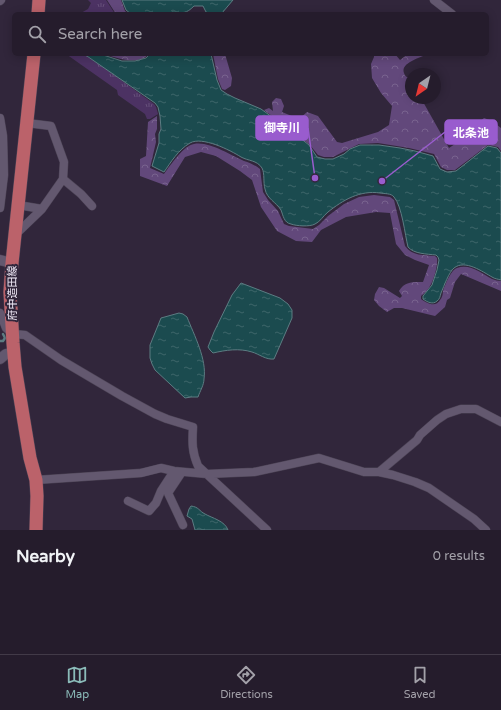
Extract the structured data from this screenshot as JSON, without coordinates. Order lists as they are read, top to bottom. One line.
{"streets":{"main road":["府中造田線"]},"places":["御寺川","北条池"],"north":"bottom left","page":{"search":"Search here","heading":["Nearby","0 results"],"nav":["Map","Directions","Saved"]}}
